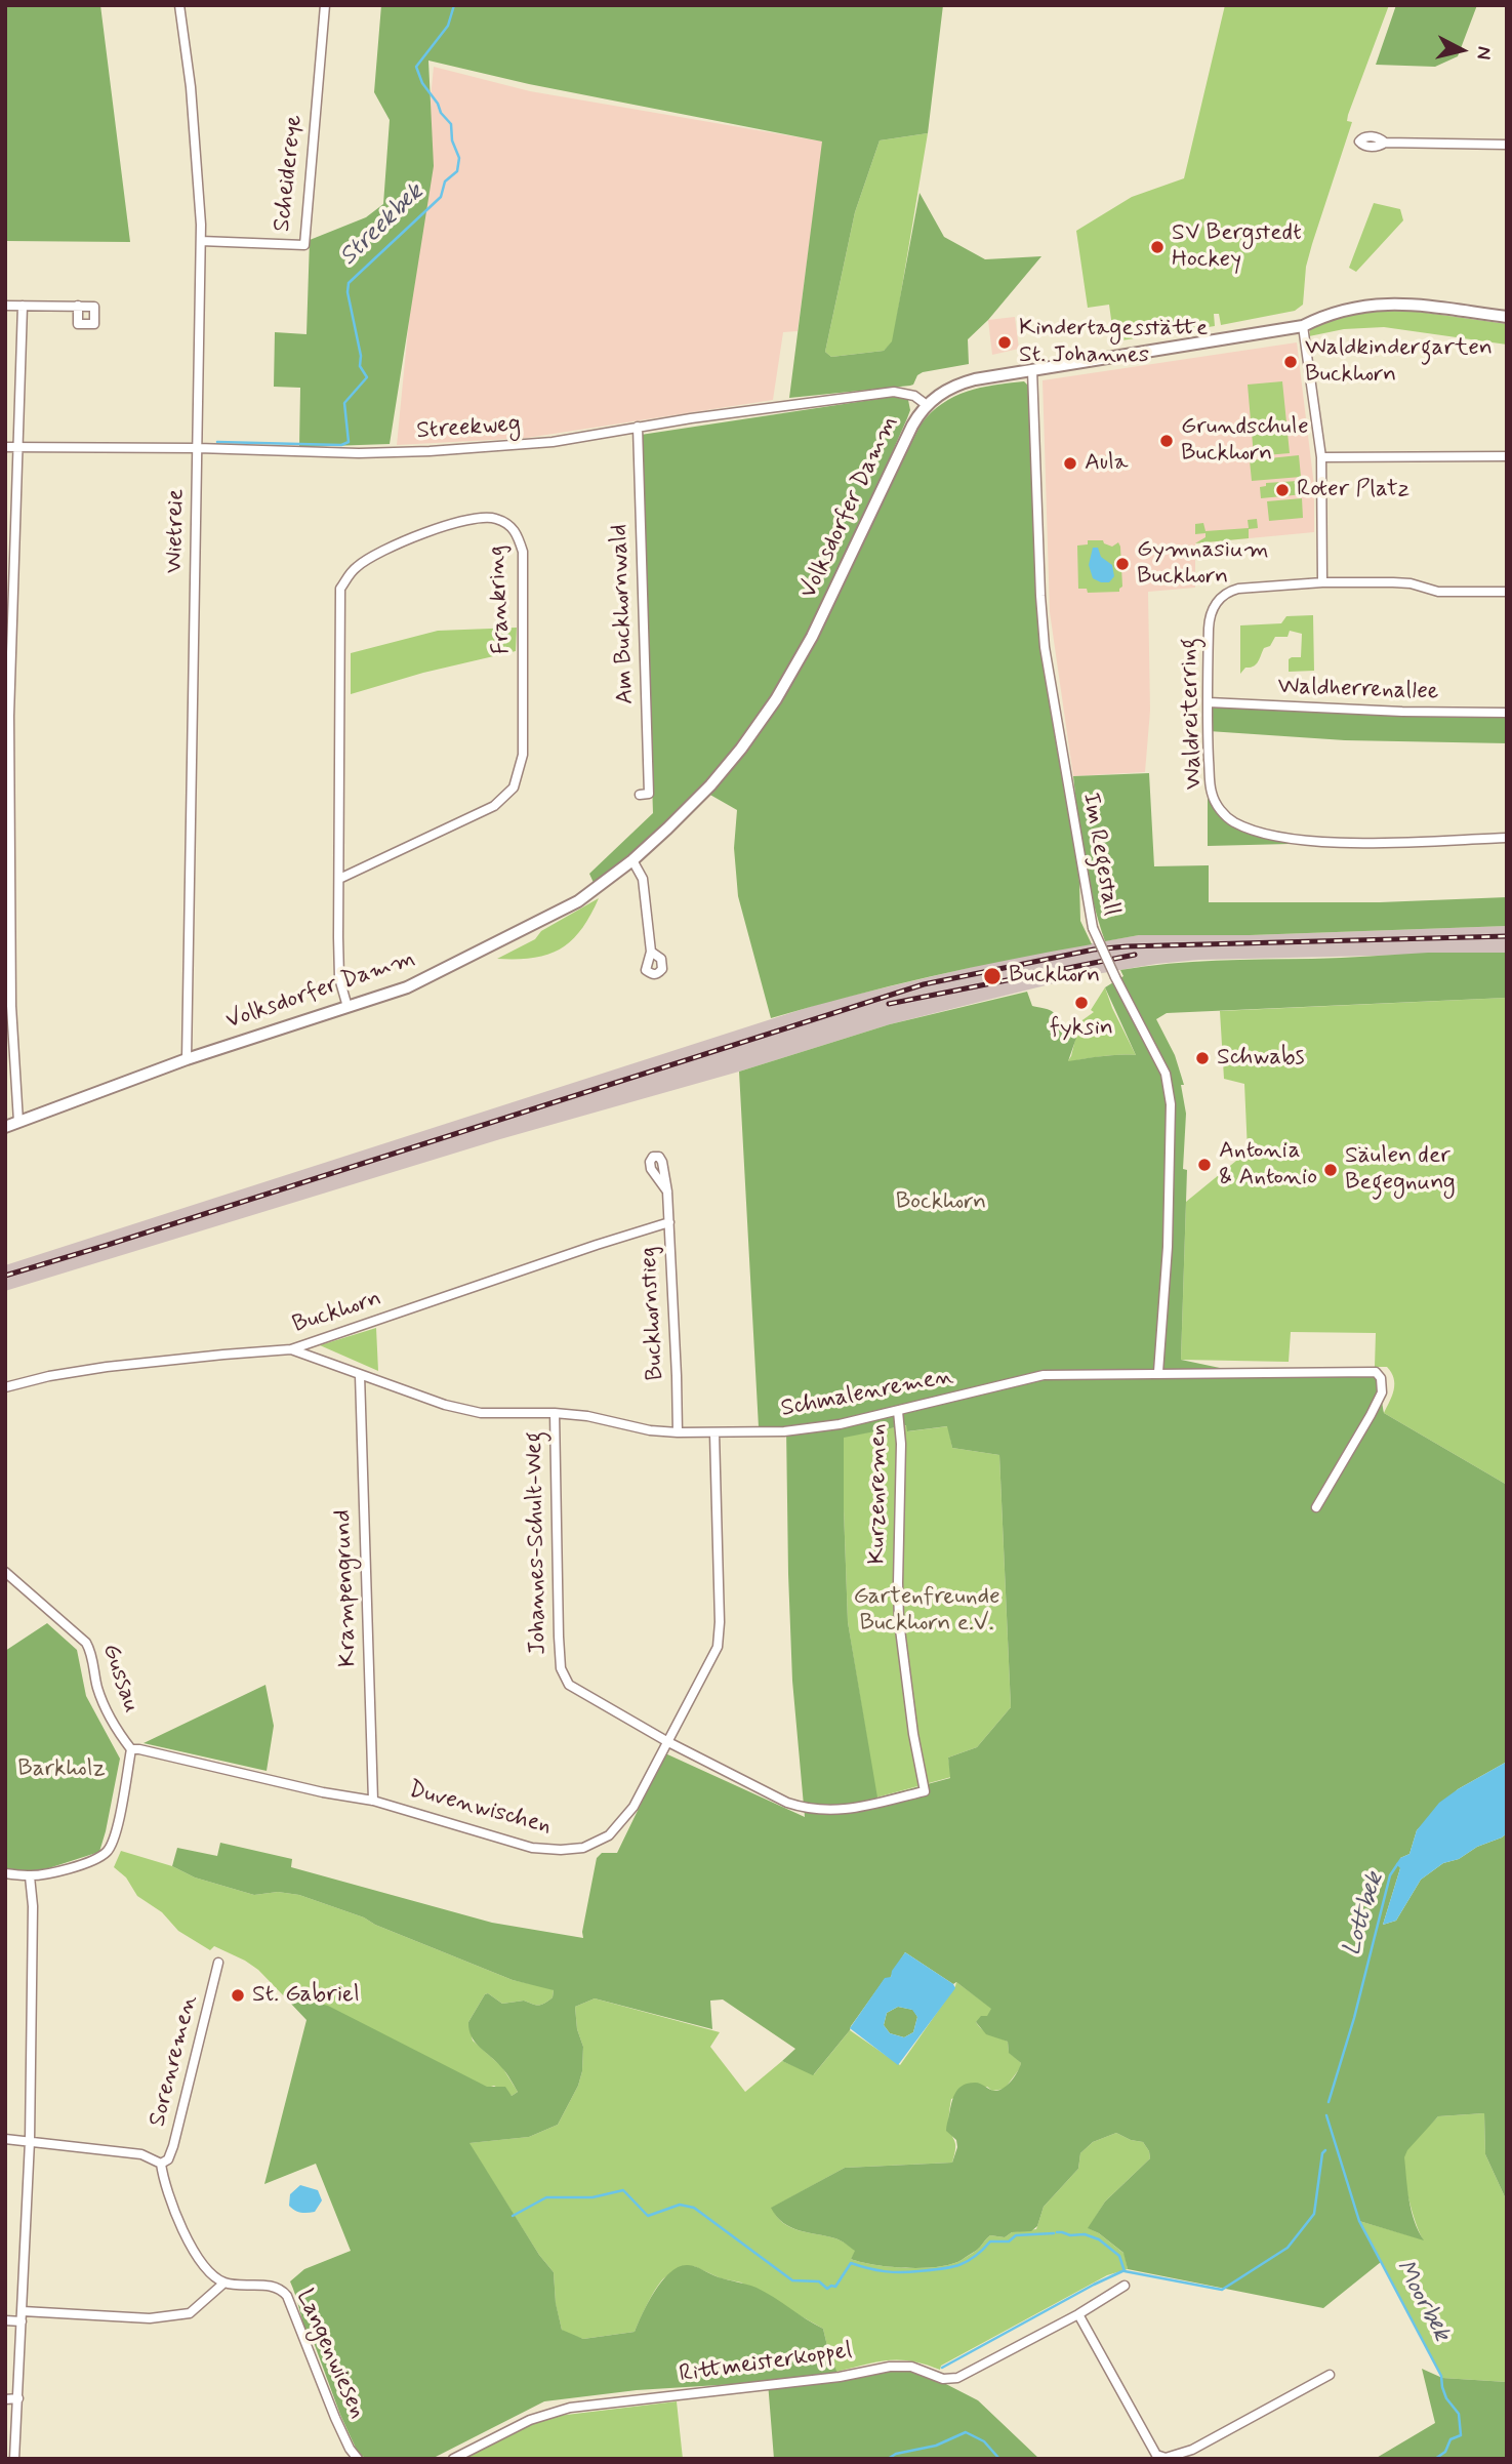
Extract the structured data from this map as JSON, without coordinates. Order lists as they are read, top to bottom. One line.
{"streets":{"main road":["Volksdorfer Damm"],"street":["Scheidereye","Streekweg","Wietreie","Frankring","Am Buckhornwald","Waldherrenallee","Waldreiterring","Im Regestall","Buckhorn","Buckhornstieg","Schmalenremen","Kurzenremen","Johannes-Schult-Weg","Krampengrund","Gussau","Duvenwischen","Sorenremen","Langenwiesen","Rittmeisterkoppel"]},"crossings":[["Scheidereye","Wietreie"],["Streekweg","Volksdorfer Damm"],["Streekweg","Wietreie"],["Streekweg","Am Buckhornwald"],["Volksdorfer Damm","Wietreie"],["Volksdorfer Damm","Frankring"],["Volksdorfer Damm","Im Regestall"],["Waldherrenallee","Waldreiterring"],["Im Regestall","Schmalenremen"],["Buckhorn","Buckhornstieg"],["Buckhorn","Schmalenremen"],["Buckhornstieg","Schmalenremen"],["Schmalenremen","Kurzenremen"],["Schmalenremen","Johannes-Schult-Weg"],["Schmalenremen","Krampengrund"],["Schmalenremen","Duvenwischen"],["Kurzenremen","Johannes-Schult-Weg"],["Kurzenremen","Duvenwischen"],["Johannes-Schult-Weg","Duvenwischen"],["Krampengrund","Duvenwischen"],["Gussau","Duvenwischen"]],"water":["Streekbek","Lottbek","Moorbek"],"parks":["Bockhorn","Gartenfreunde Buckhorn e.V.","Barkholz"],"places":["SV Bergstedt Hockey","Kindertagesstätte St. Johannes","Waldkindergarten Buckhorn","Grundschule Buckhorn","Aula","Roter Platz","Gymnasium Buckhorn","Buckhorn","fyksin","Schwabs","Antonia & Antonio","Säulen der Begegnung","St. Gabriel"],"north":"right"}
